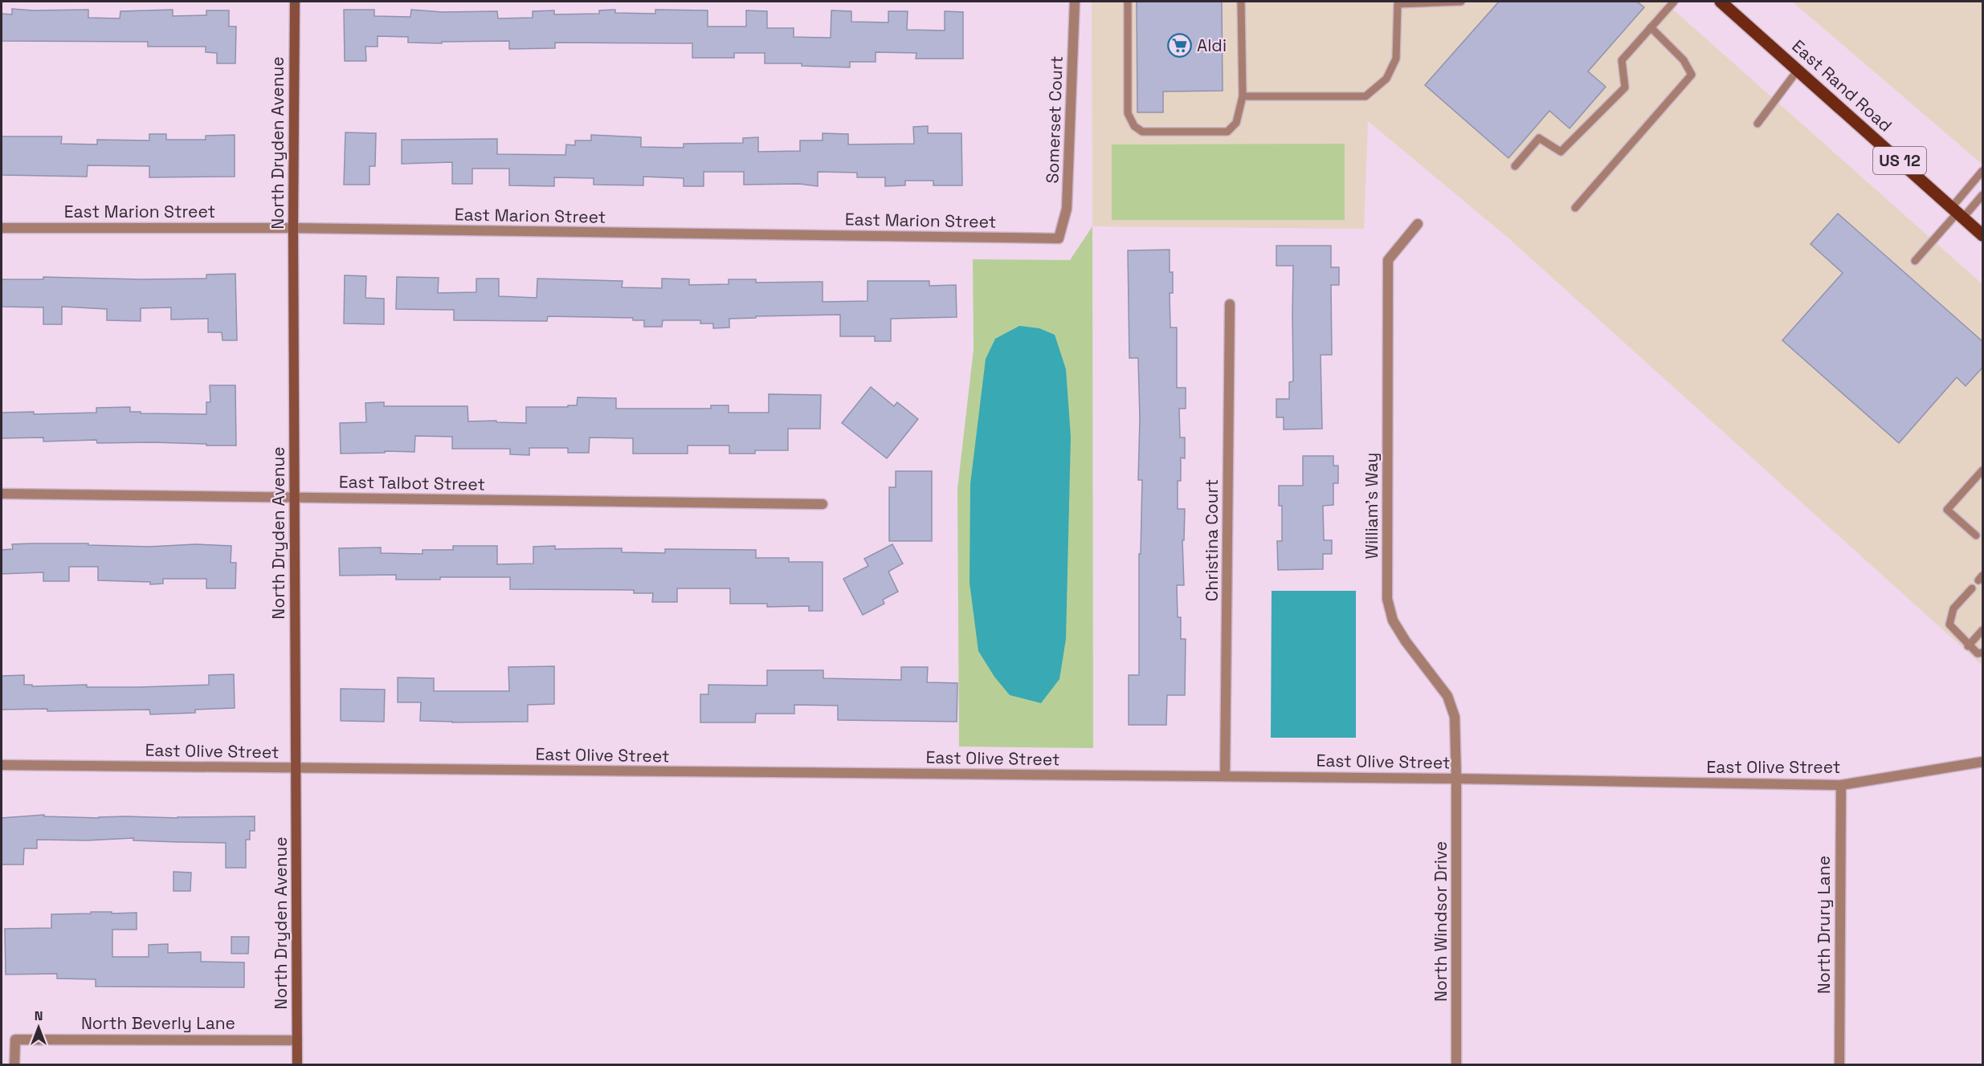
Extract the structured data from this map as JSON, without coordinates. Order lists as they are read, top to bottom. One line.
{"streets":{"main road":["East Rand Road","US 12"],"street":["Somerset Court","North Dryden Avenue","East Marion Street","East Talbot Street","William's Way","Christina Court","East Olive Street","North Windsor Drive","North Drury Lane","North Beverly Lane"]},"crossings":[["Somerset Court","East Marion Street"],["North Dryden Avenue","East Marion Street"],["North Dryden Avenue","East Talbot Street"],["North Dryden Avenue","East Olive Street"],["North Dryden Avenue","North Beverly Lane"],["William's Way","East Olive Street"],["William's Way","North Windsor Drive"],["Christina Court","East Olive Street"],["East Olive Street","North Windsor Drive"],["East Olive Street","North Drury Lane"]],"places":{"supermarket":["Aldi"]},"north":"top"}
